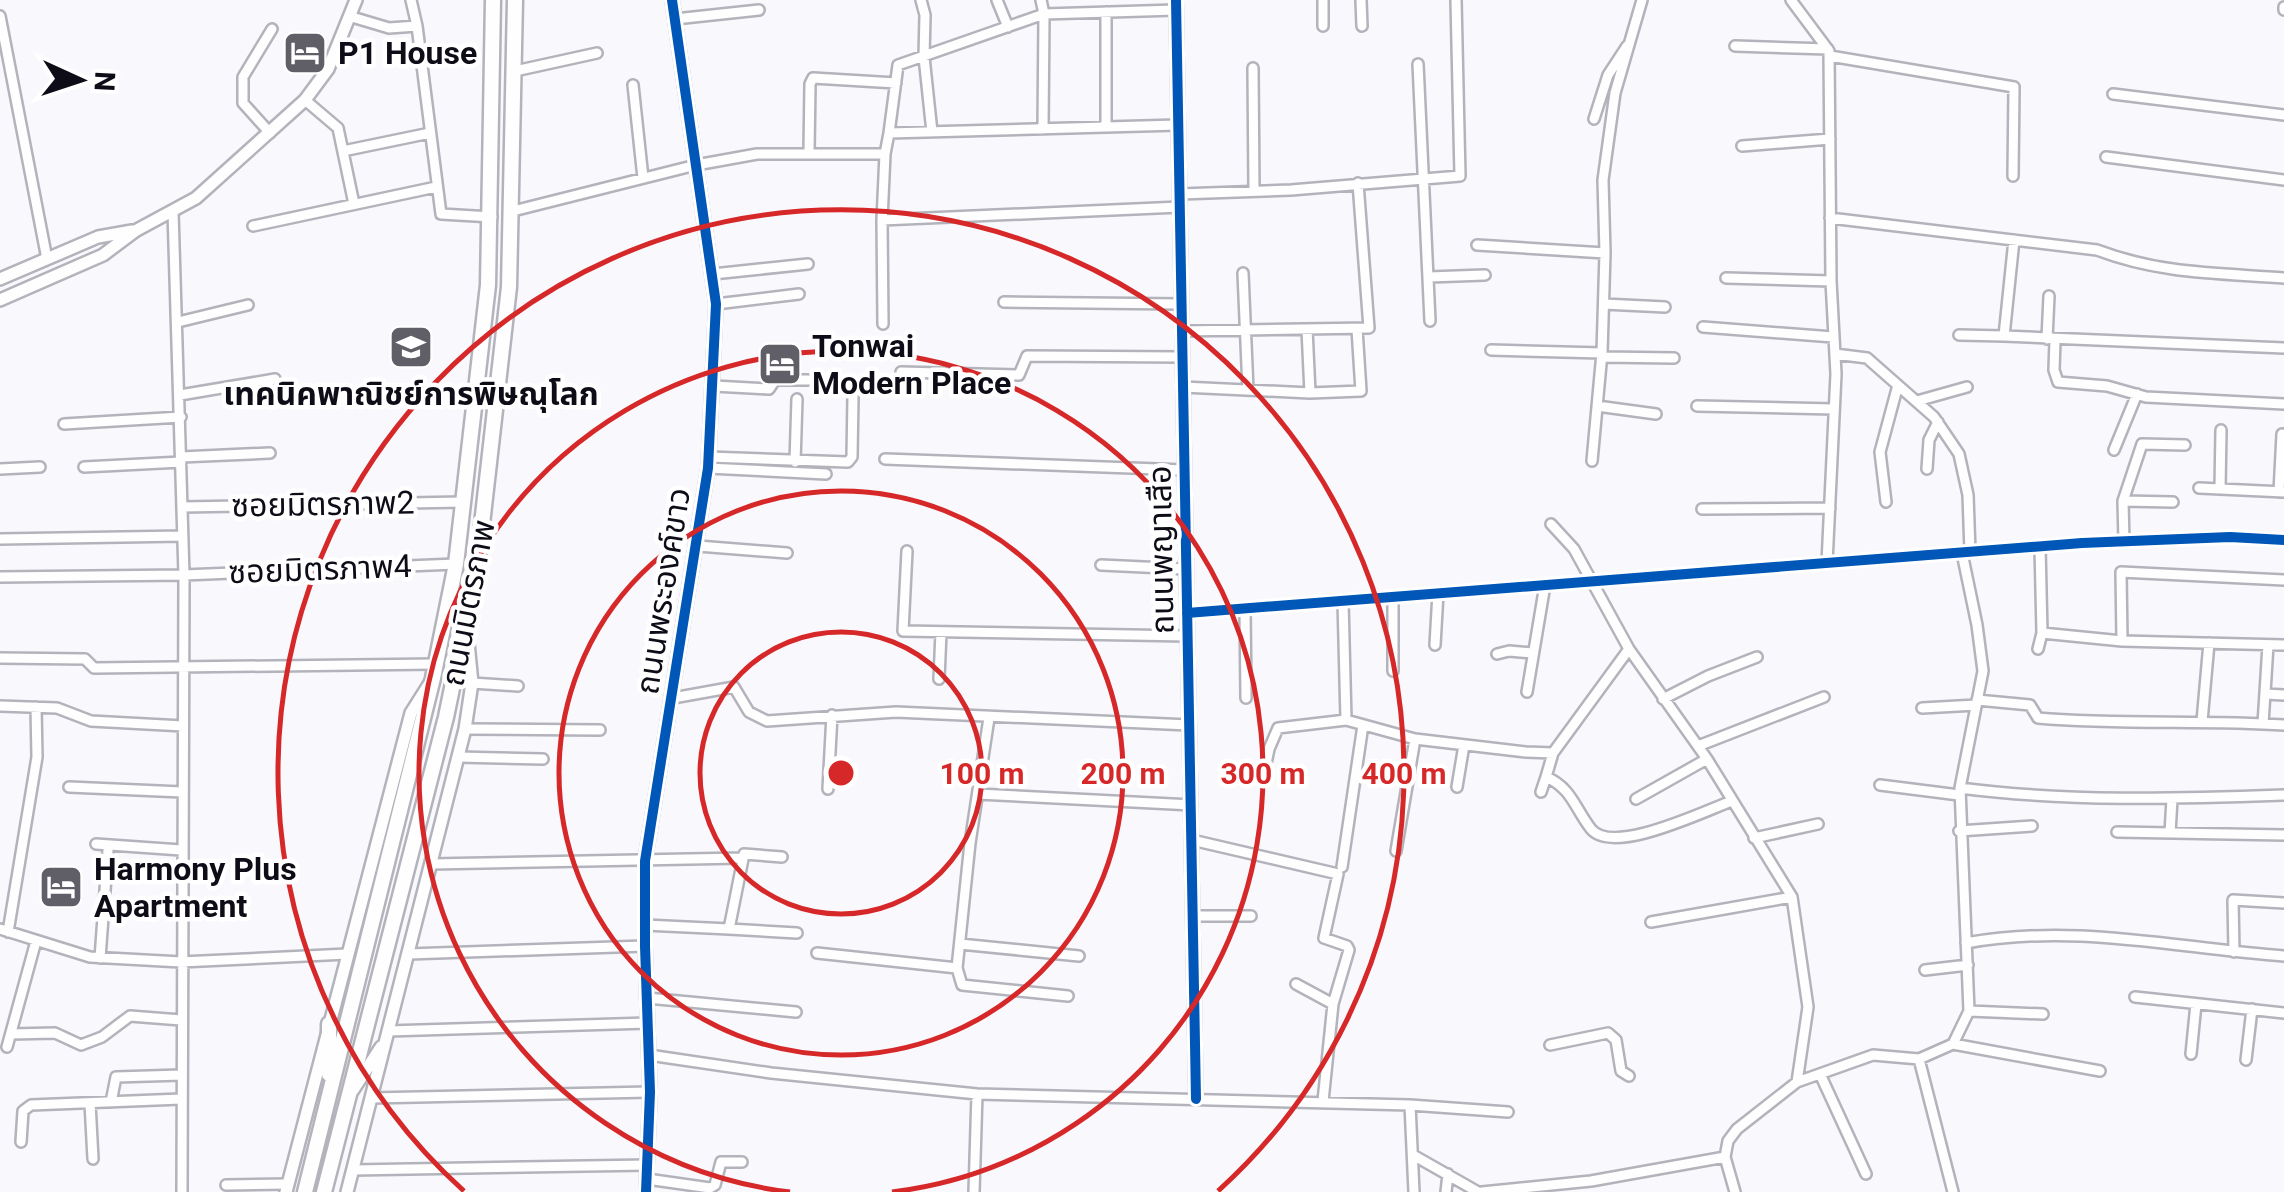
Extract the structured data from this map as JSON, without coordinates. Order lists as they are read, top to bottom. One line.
{"streets":{"main road":["ถนนมิตรภาพ"],"street":["ซอยมิตรภาพ2","ถนนพญาเสือ","ซอยมิตรภาพ4","ถนนพระองค์ขาว"]},"crossings":[["ซอยมิตรภาพ2","ถนนมิตรภาพ"],["ซอยมิตรภาพ4","ถนนมิตรภาพ"]],"places":{"hotel":["P1 House","Tonwai Modern Place","Harmony Plus Apartment"],"school or university":["เทคนิคพาณิชย์การพิษณุโลก"]},"north":"right","rings":["100 m","200 m","300 m","400 m"]}
